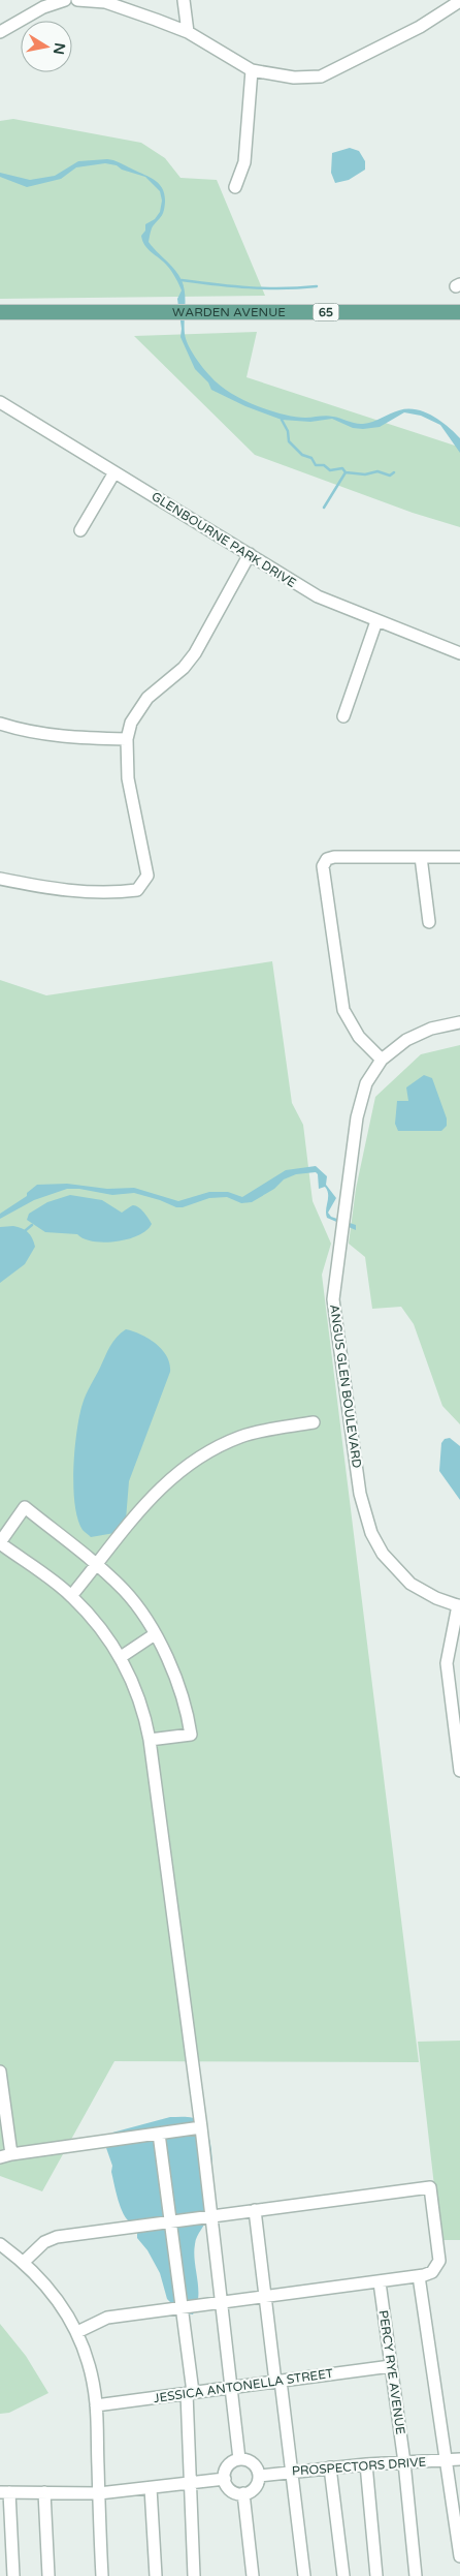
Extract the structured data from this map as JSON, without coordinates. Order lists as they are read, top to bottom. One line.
{"streets":{"main road":["WARDEN AVENUE","65"],"street":["GLENBOURNE PARK DRIVE","ANGUS GLEN BOULEVARD","PERCY RYE AVENUE","JESSICA ANTONELLA STREET","PROSPECTORS DRIVE"]},"crossings":[["PERCY RYE AVENUE","JESSICA ANTONELLA STREET"],["PERCY RYE AVENUE","PROSPECTORS DRIVE"]],"north":"right"}
